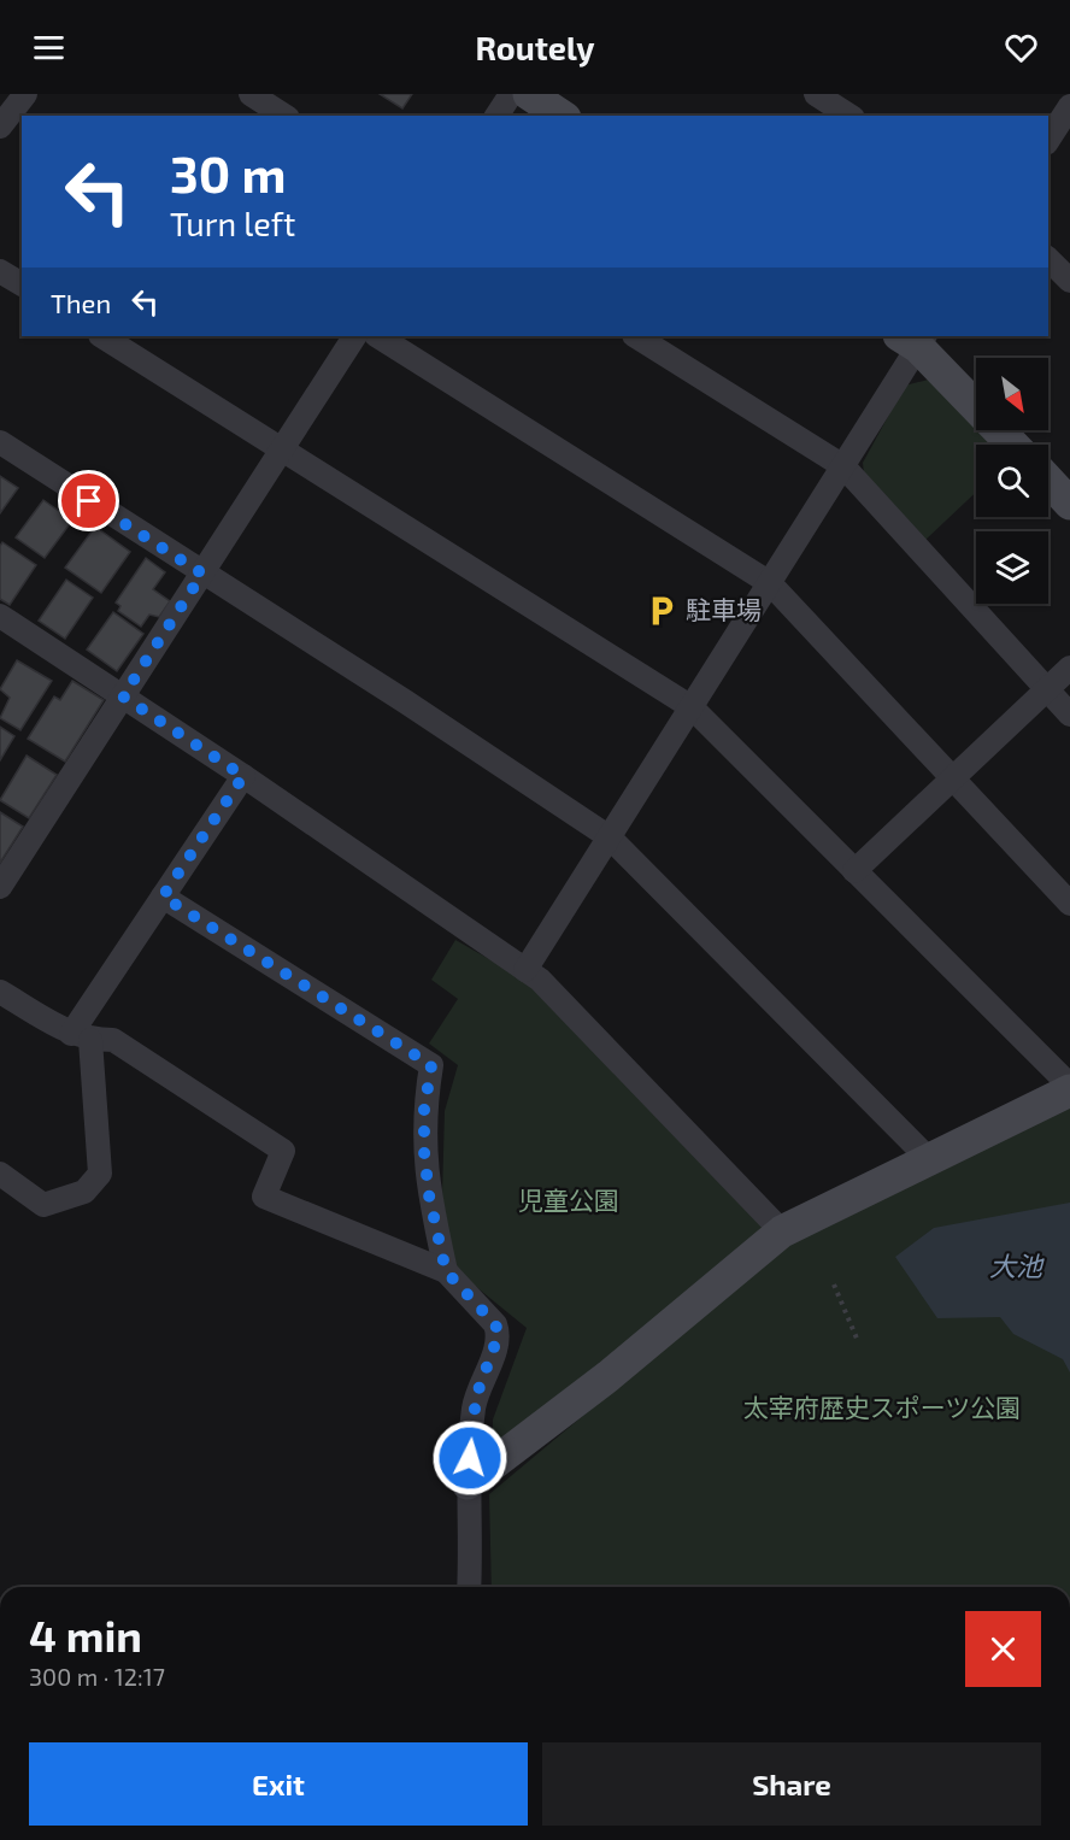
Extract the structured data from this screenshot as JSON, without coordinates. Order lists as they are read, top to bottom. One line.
{"water":["大池"],"parks":["児童公園","太宰府歴史スポーツ公園"],"places":{"parking":["駐車場"]},"north":"bottom right","page":{"header":"Routely","turn":["30 m","Turn left"],"then":"Then","heading":["4 min","300 m · 12:17"],"buttons":["Exit","Share"]}}
